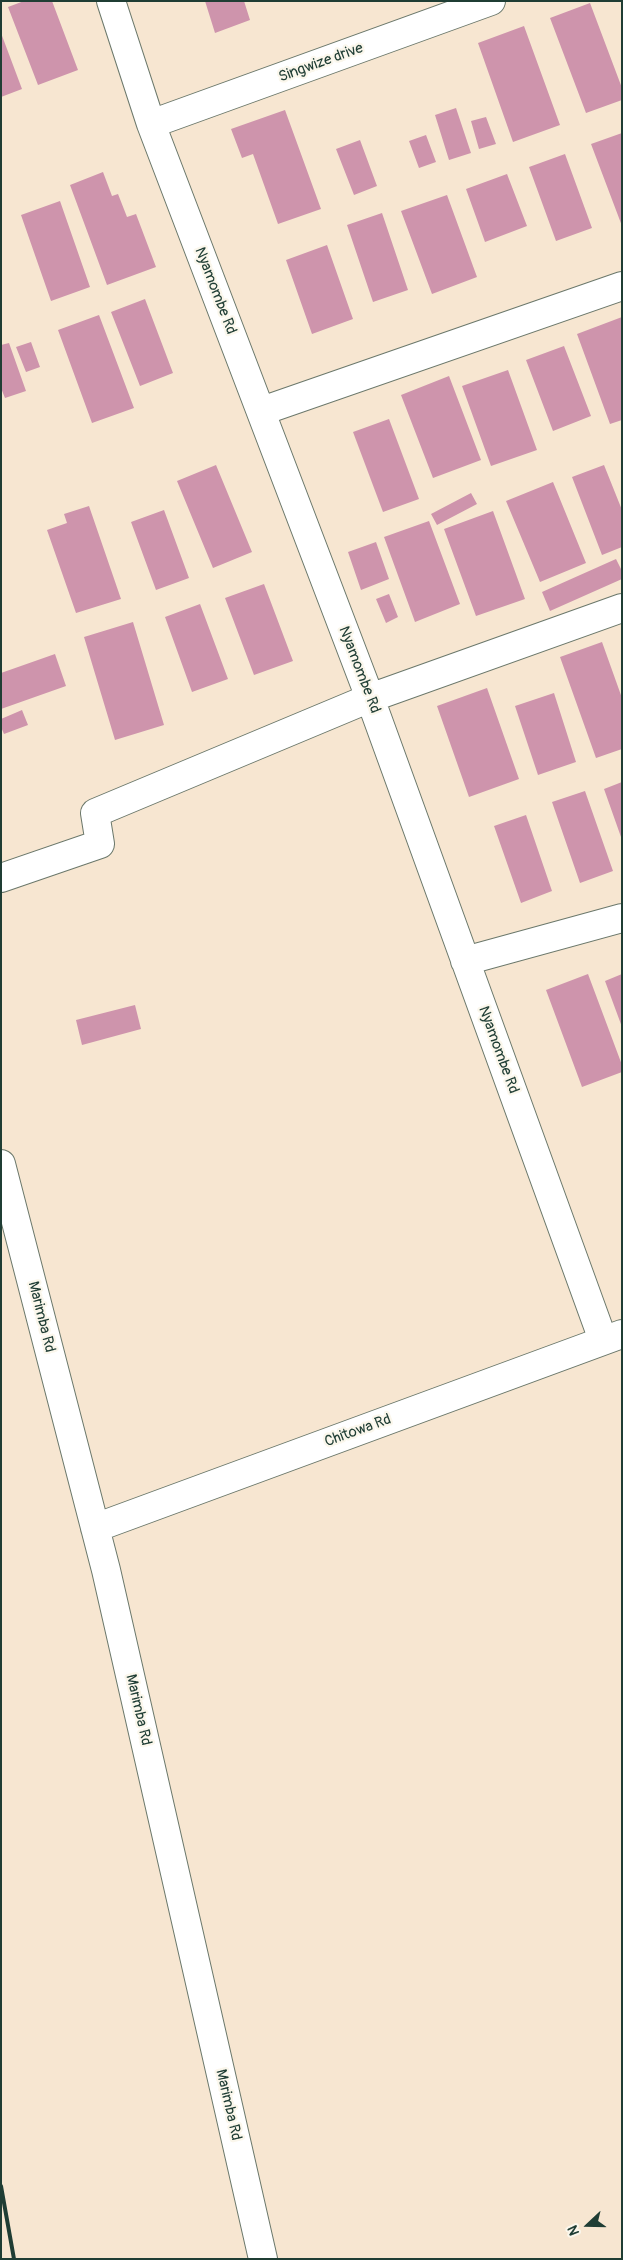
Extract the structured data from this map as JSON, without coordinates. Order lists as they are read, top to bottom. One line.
{"streets":{"street":["Singwize drive","Nyamombe Rd","Marimba Rd","Chitowa Rd"]},"crossings":[["Singwize drive","Nyamombe Rd"],["Nyamombe Rd","Chitowa Rd"],["Marimba Rd","Chitowa Rd"]],"north":"left"}
